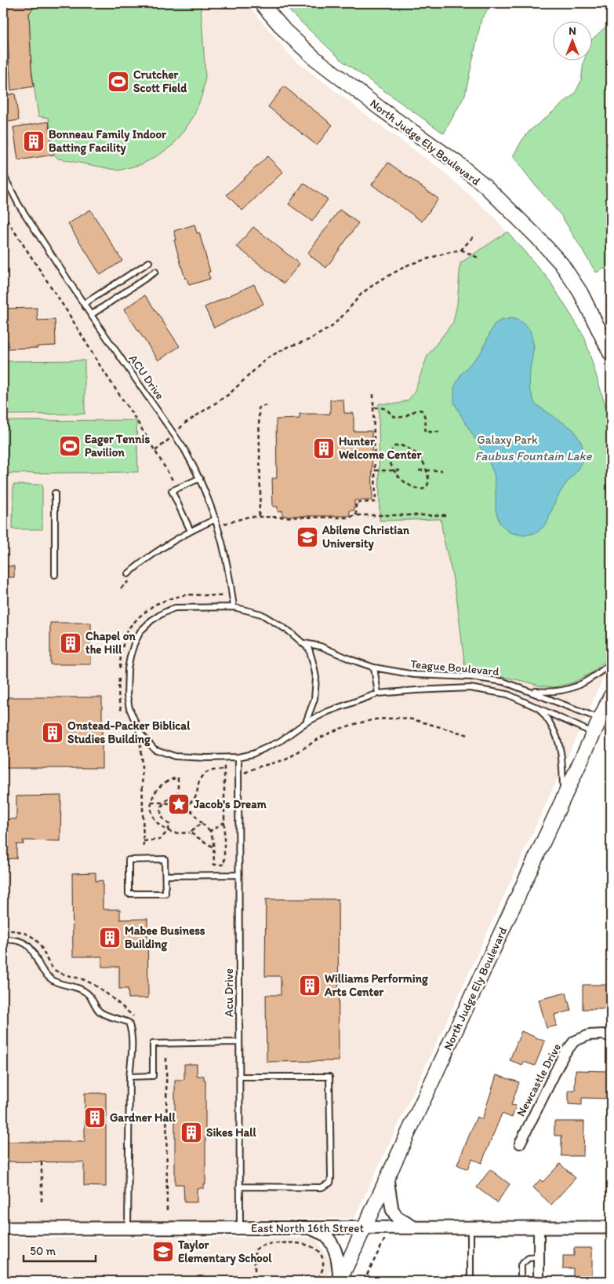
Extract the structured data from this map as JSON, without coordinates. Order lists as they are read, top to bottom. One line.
{"streets":{"main road":["North Judge Ely Boulevard"],"street":["Newcastle Drive","East North 16th Street"],"lane":["ACU Drive","Teague Boulevard","Acu Drive"]},"crossings":[["North Judge Ely Boulevard","Teague Boulevard"],["North Judge Ely Boulevard","East North 16th Street"],["ACU Drive","Teague Boulevard"],["Teague Boulevard","Acu Drive"],["Acu Drive","East North 16th Street"]],"water":["Faubus Fountain Lake"],"parks":["Galaxy Park"],"places":{"sports":["Crutcher Scott Field","Eager Tennis Pavilion"],"building":["Bonneau Family Indoor Batting Facility","Hunter Welcome Center","Chapel on the Hill","Onstead-Packer Biblical Studies Building","Mabee Business Building","Williams Performing Arts Center","Gardner Hall","Sikes Hall"],"school or university":["Abilene Christian University","Taylor Elementary School"],"place":["Jacob's Dream"]},"scale_bar":"50 m","north":"top"}
